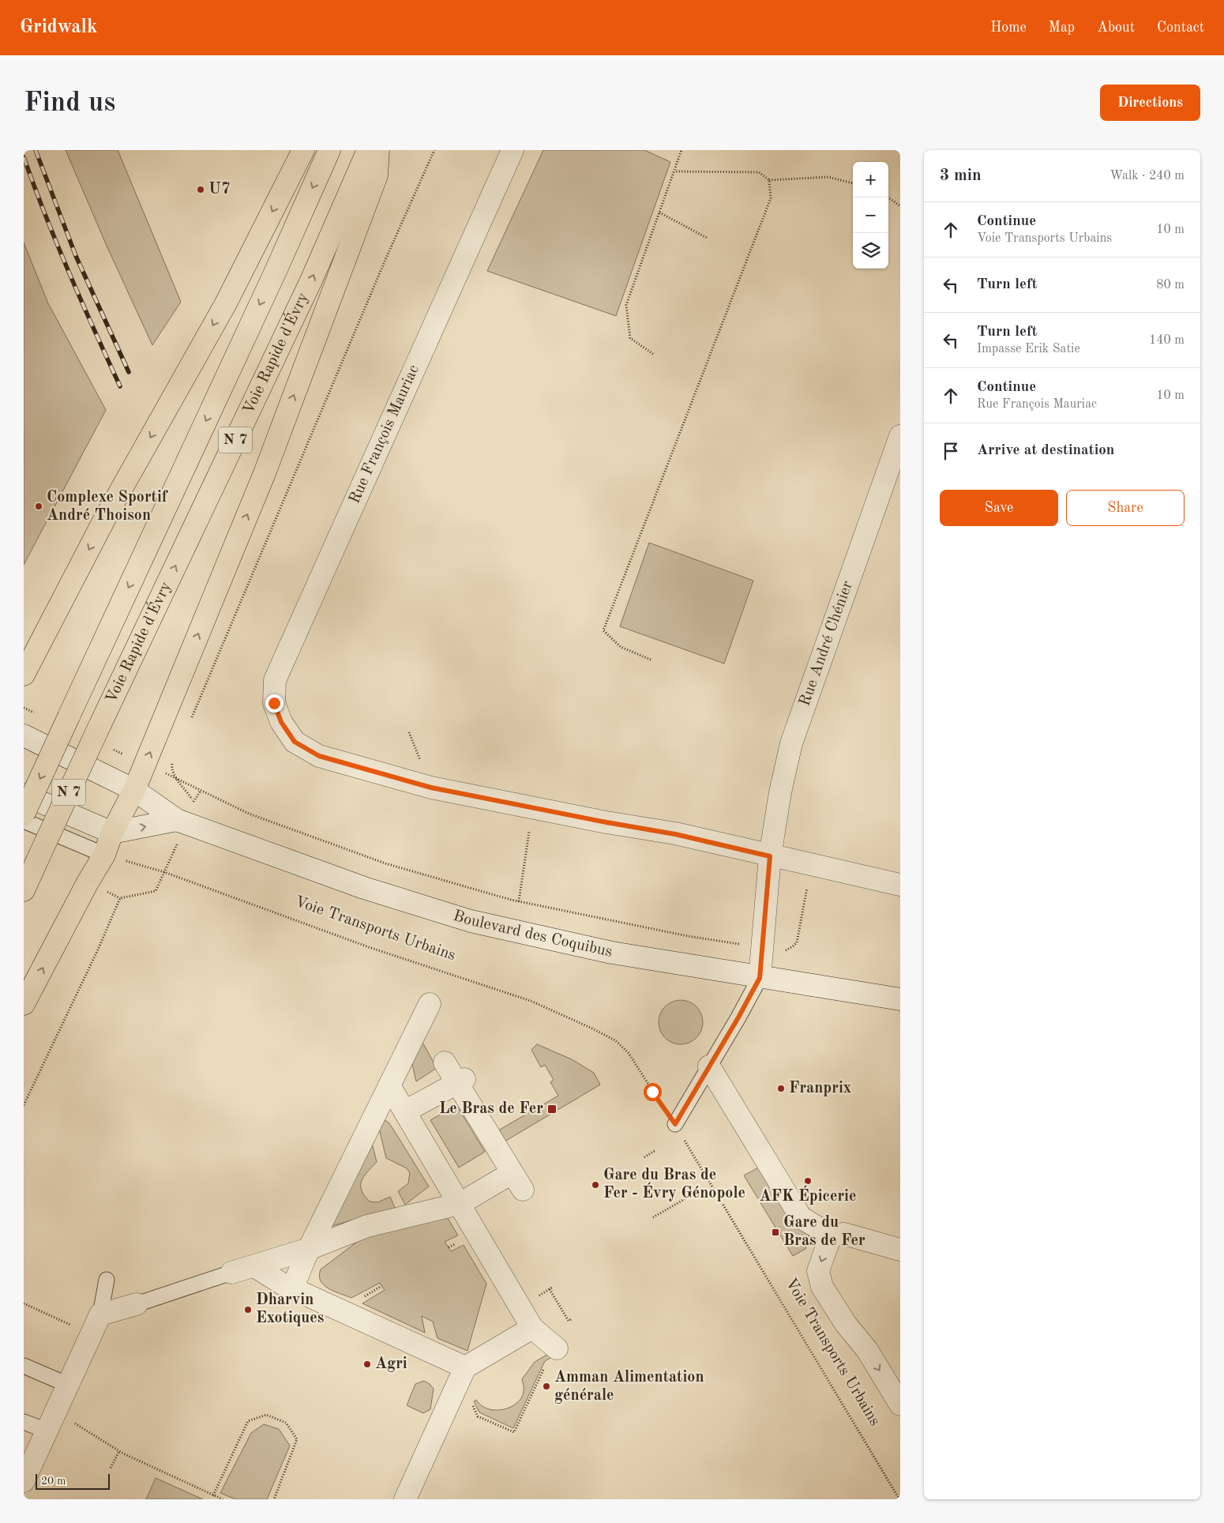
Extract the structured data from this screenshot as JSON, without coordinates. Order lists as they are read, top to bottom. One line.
{"streets":{"main road":["Voie Rapide d'Évry","N 7"],"street":["Rue François Mauriac","Rue André Chénier","Boulevard des Coquibus"],"path":["Voie Transports Urbains"]},"crossings":[["Rue François Mauriac","Rue André Chénier"],["Rue André Chénier","Boulevard des Coquibus"]],"places":{"other":["U7","Complexe Sportif André Thoison","Franprix","AFK Épicerie","Gare du Bras de Fer - Évry Génopole","Dharvin Exotiques","Agri","Amman Alimentation générale"],"transit":["Le Bras de Fer","Gare du Bras de Fer"]},"scale_bar":"20 m","page":{"header":"Gridwalk","nav":["Home","Map","About","Contact"],"buttons":["Directions",["Save","Share"]],"title":"Find us","heading":["3 min","Walk · 240 m"],"map_buttons":["+","−"],"list":[["Continue","Voie Transports Urbains","10 m"],["Turn left","80 m"],["Turn left","Impasse Erik Satie","140 m"],["Continue","Rue François Mauriac","10 m"],"Arrive at destination"],"scale":"20 m"}}
